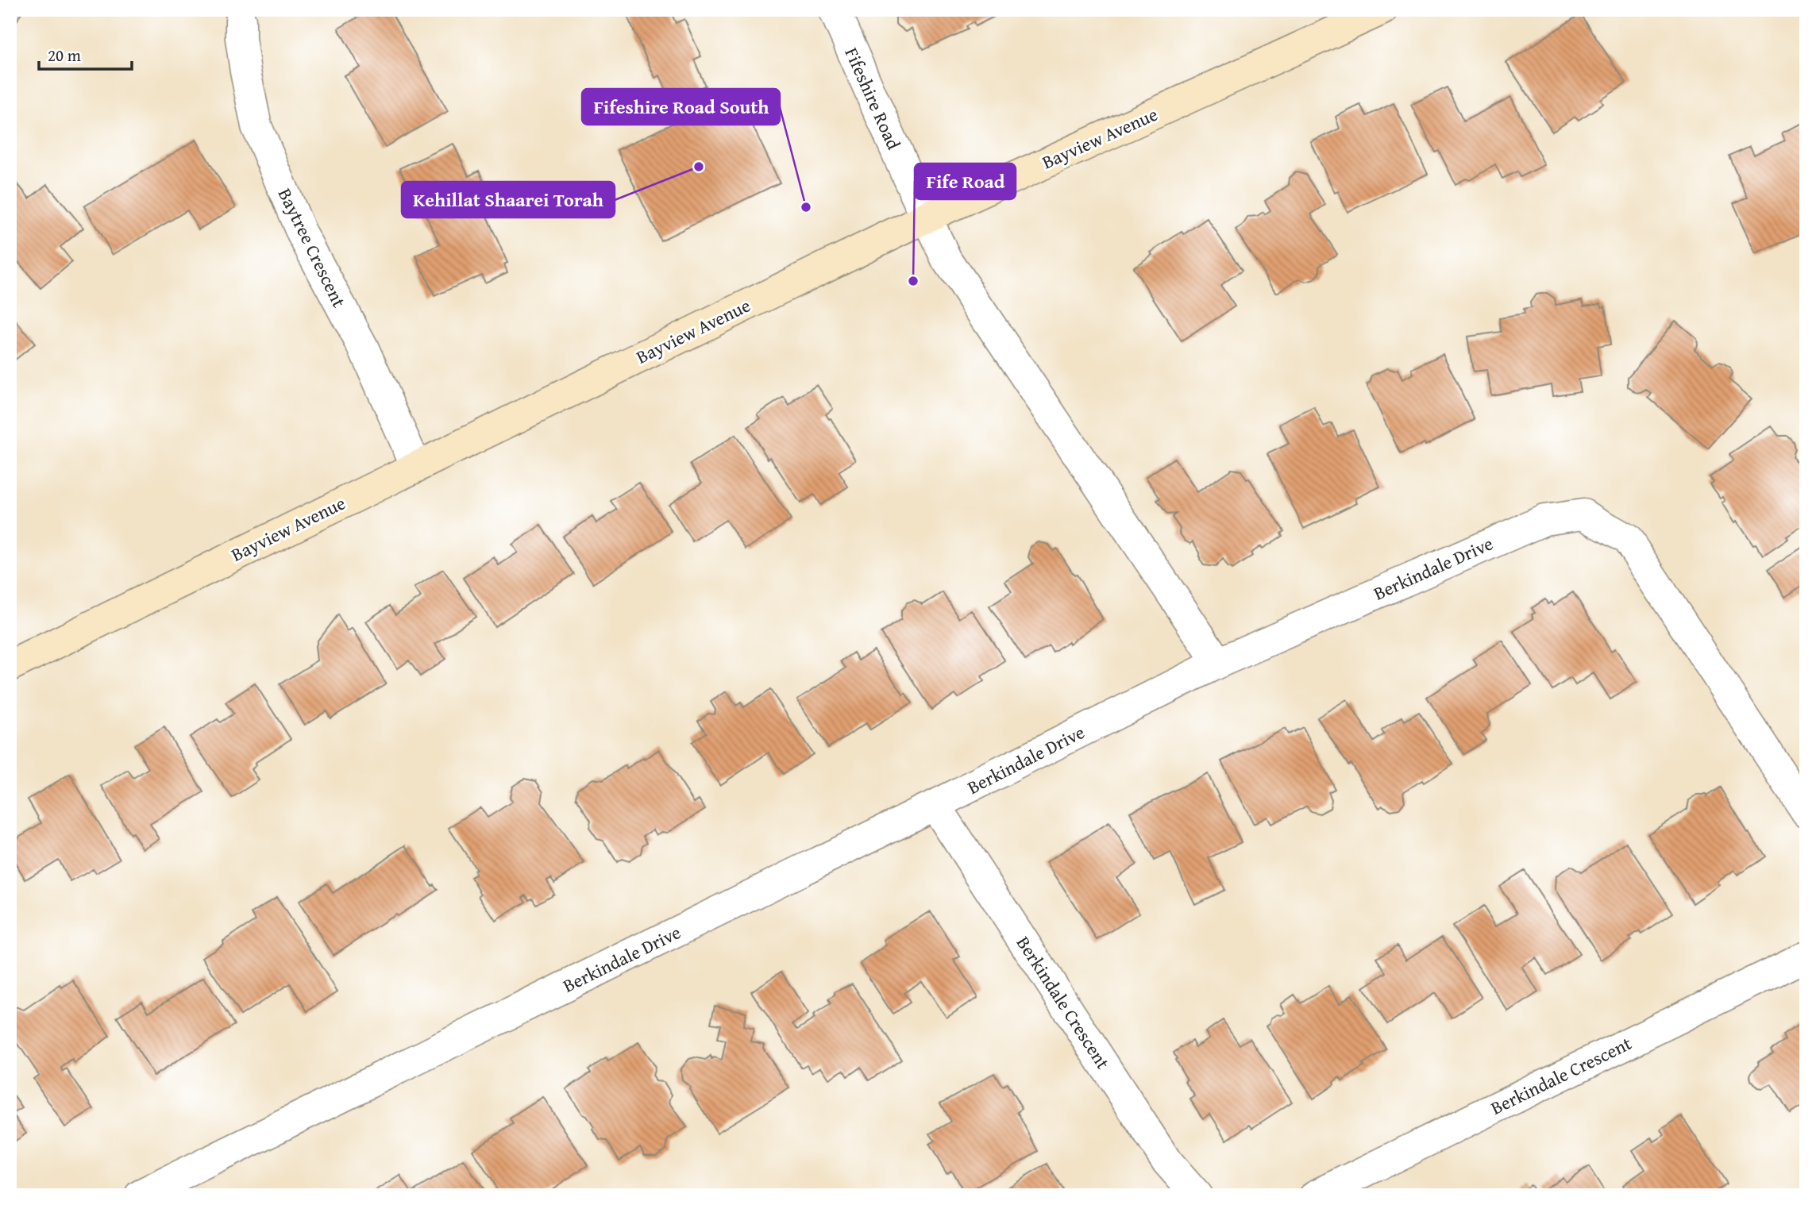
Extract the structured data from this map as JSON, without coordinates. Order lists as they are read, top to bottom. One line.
{"streets":{"main road":["Bayview Avenue"],"street":["Fifeshire Road","Baytree Crescent","Berkindale Drive","Berkindale Crescent"]},"crossings":[["Fifeshire Road","Bayview Avenue"],["Fifeshire Road","Berkindale Drive"],["Bayview Avenue","Baytree Crescent"],["Berkindale Drive","Berkindale Crescent"]],"places":["Kehillat Shaarei Torah","Fifeshire Road South","Fife Road"],"scale_bar":"20 m"}
